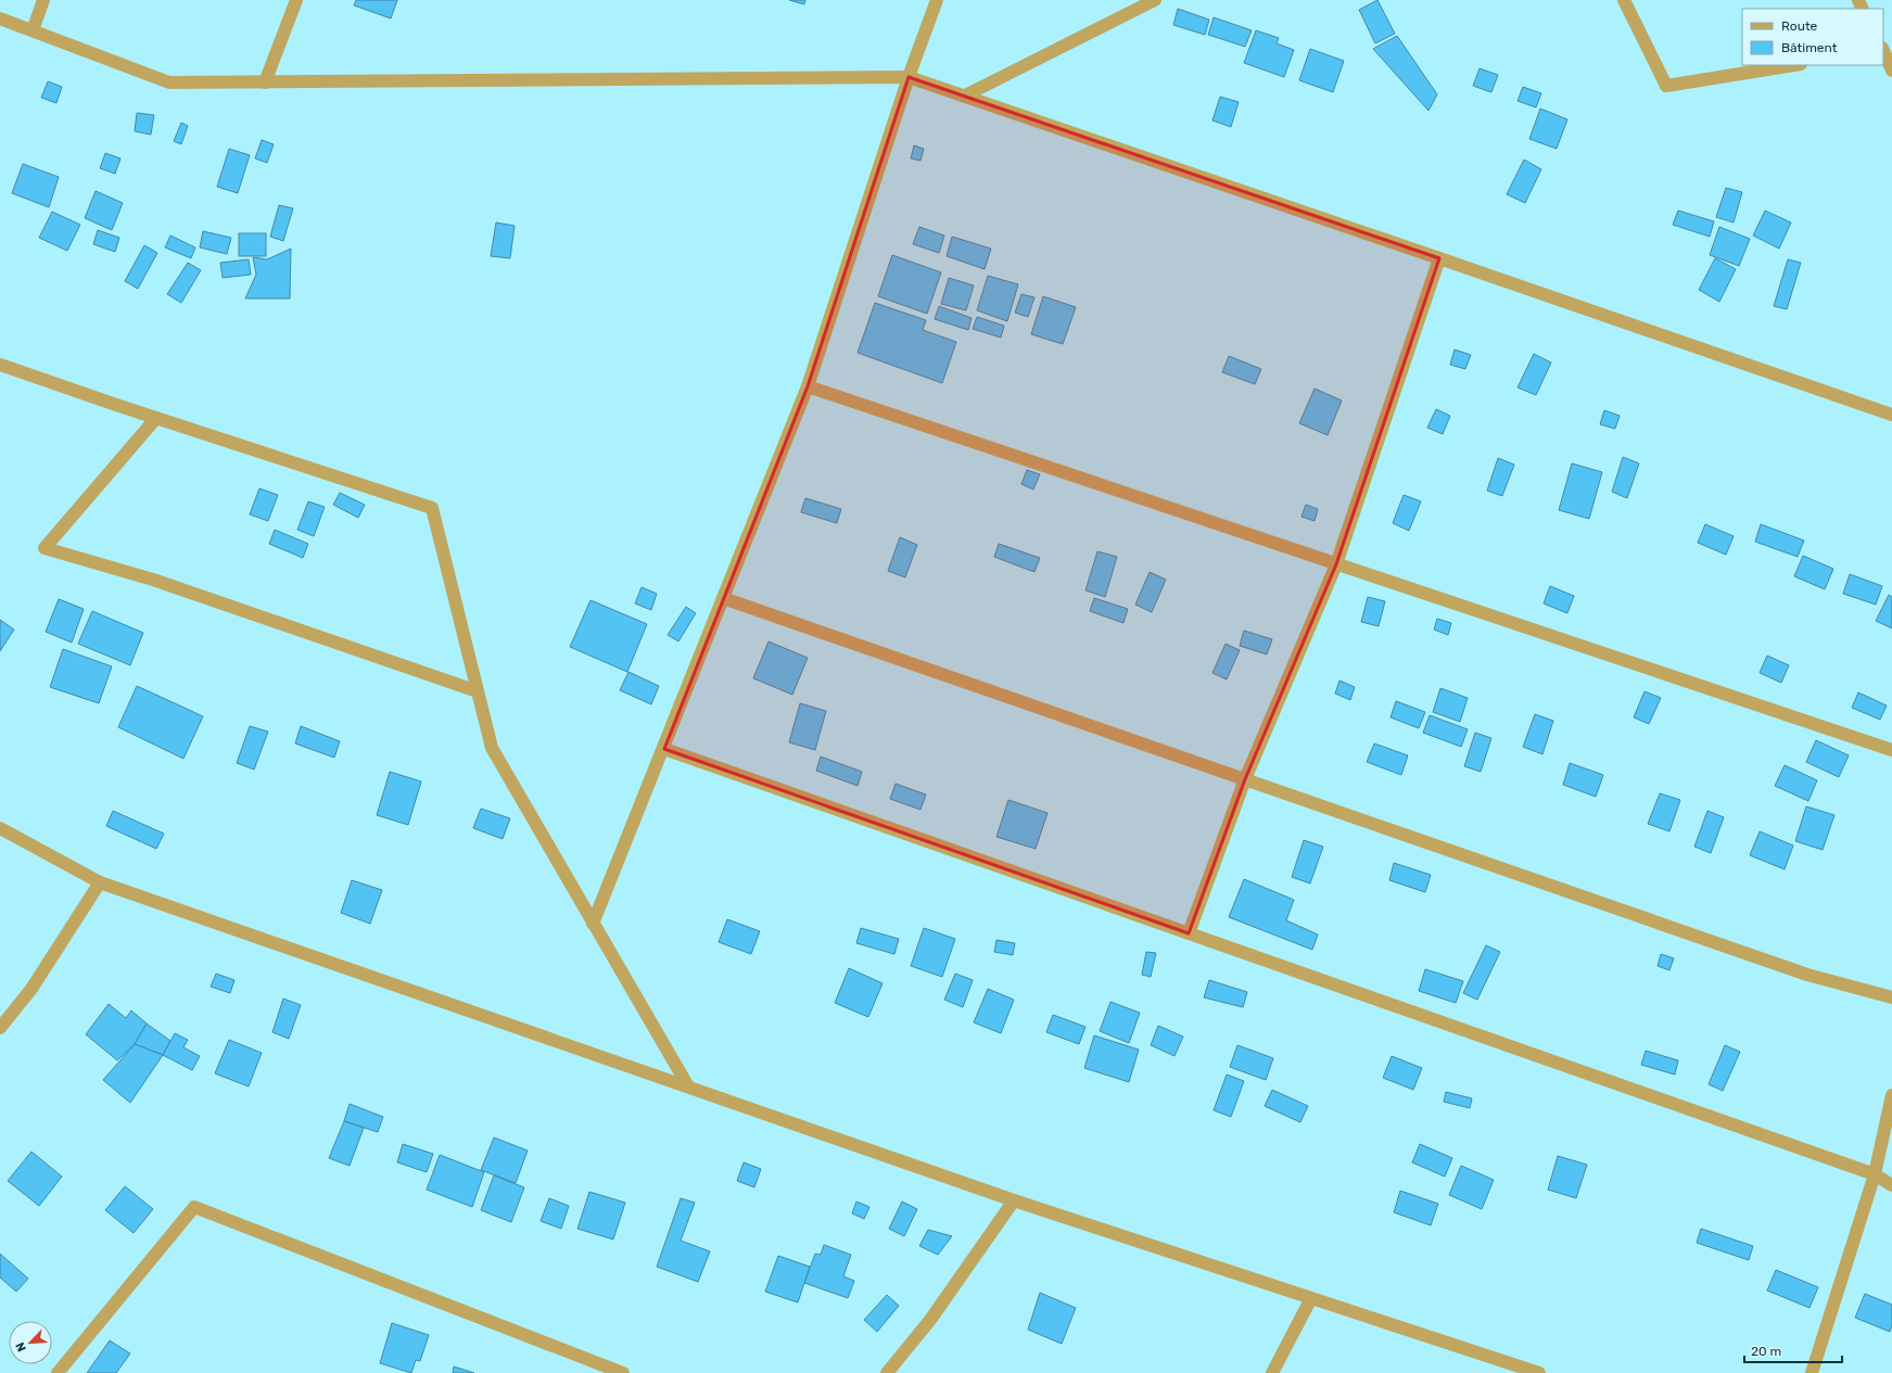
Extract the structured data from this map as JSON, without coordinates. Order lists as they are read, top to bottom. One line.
{"legend":["Route","Bâtiment"],"scale_bar":"20 m","north":"bottom left"}
